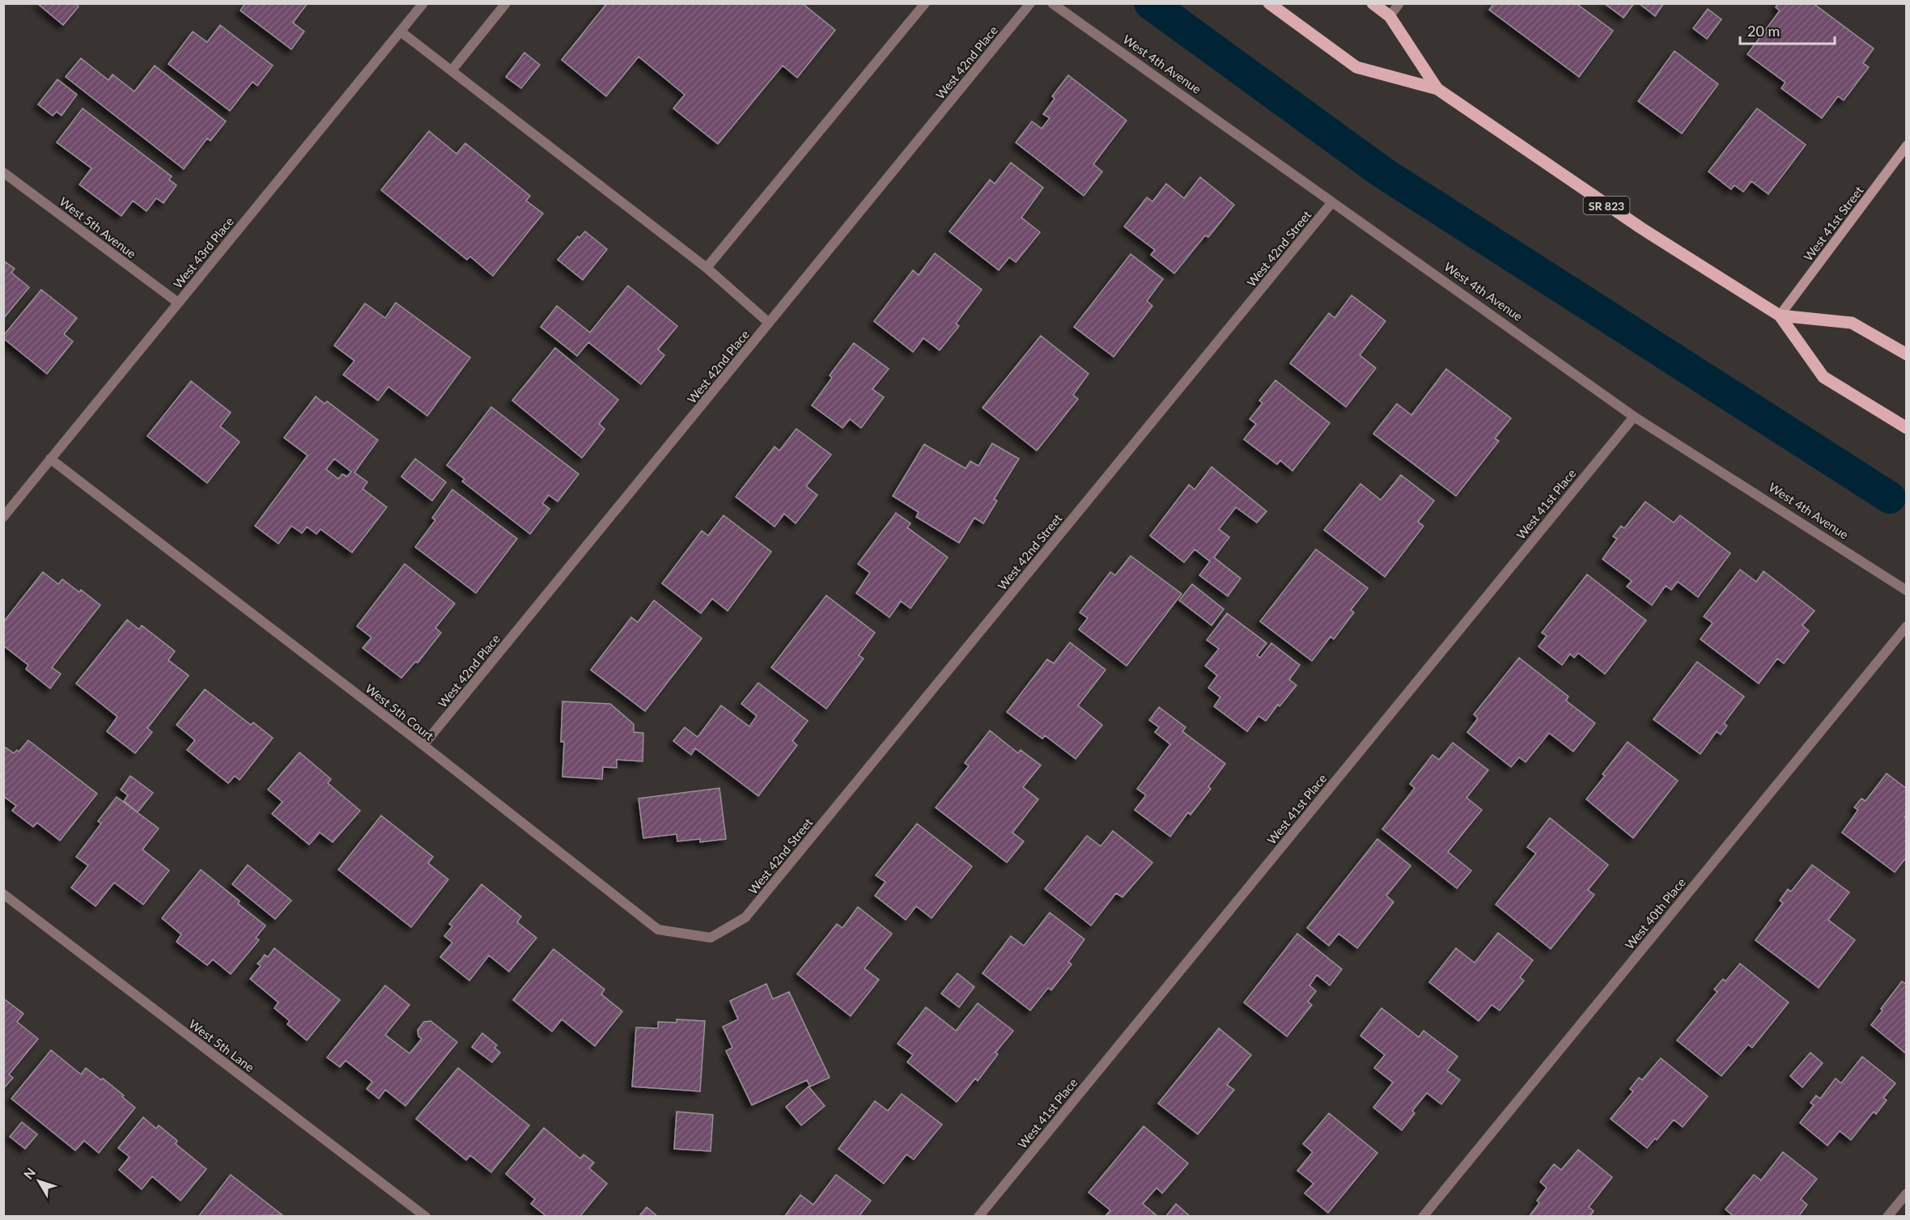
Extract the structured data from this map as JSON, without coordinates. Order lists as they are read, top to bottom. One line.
{"streets":{"main road":["SR 823"],"street":["West 42nd Place","West 4th Avenue","West 41st Street","West 5th Avenue","West 42nd Street","West 43rd Place","West 41st Place","West 5th Court","West 40th Place","West 5th Lane"]},"crossings":[["West 42nd Place","West 5th Court"],["West 4th Avenue","West 42nd Street"],["West 4th Avenue","West 41st Place"],["SR 823","West 41st Street"],["West 5th Avenue","West 43rd Place"],["West 42nd Street","West 5th Court"],["West 43rd Place","West 5th Court"]],"scale_bar":"20 m","north":"top left"}
